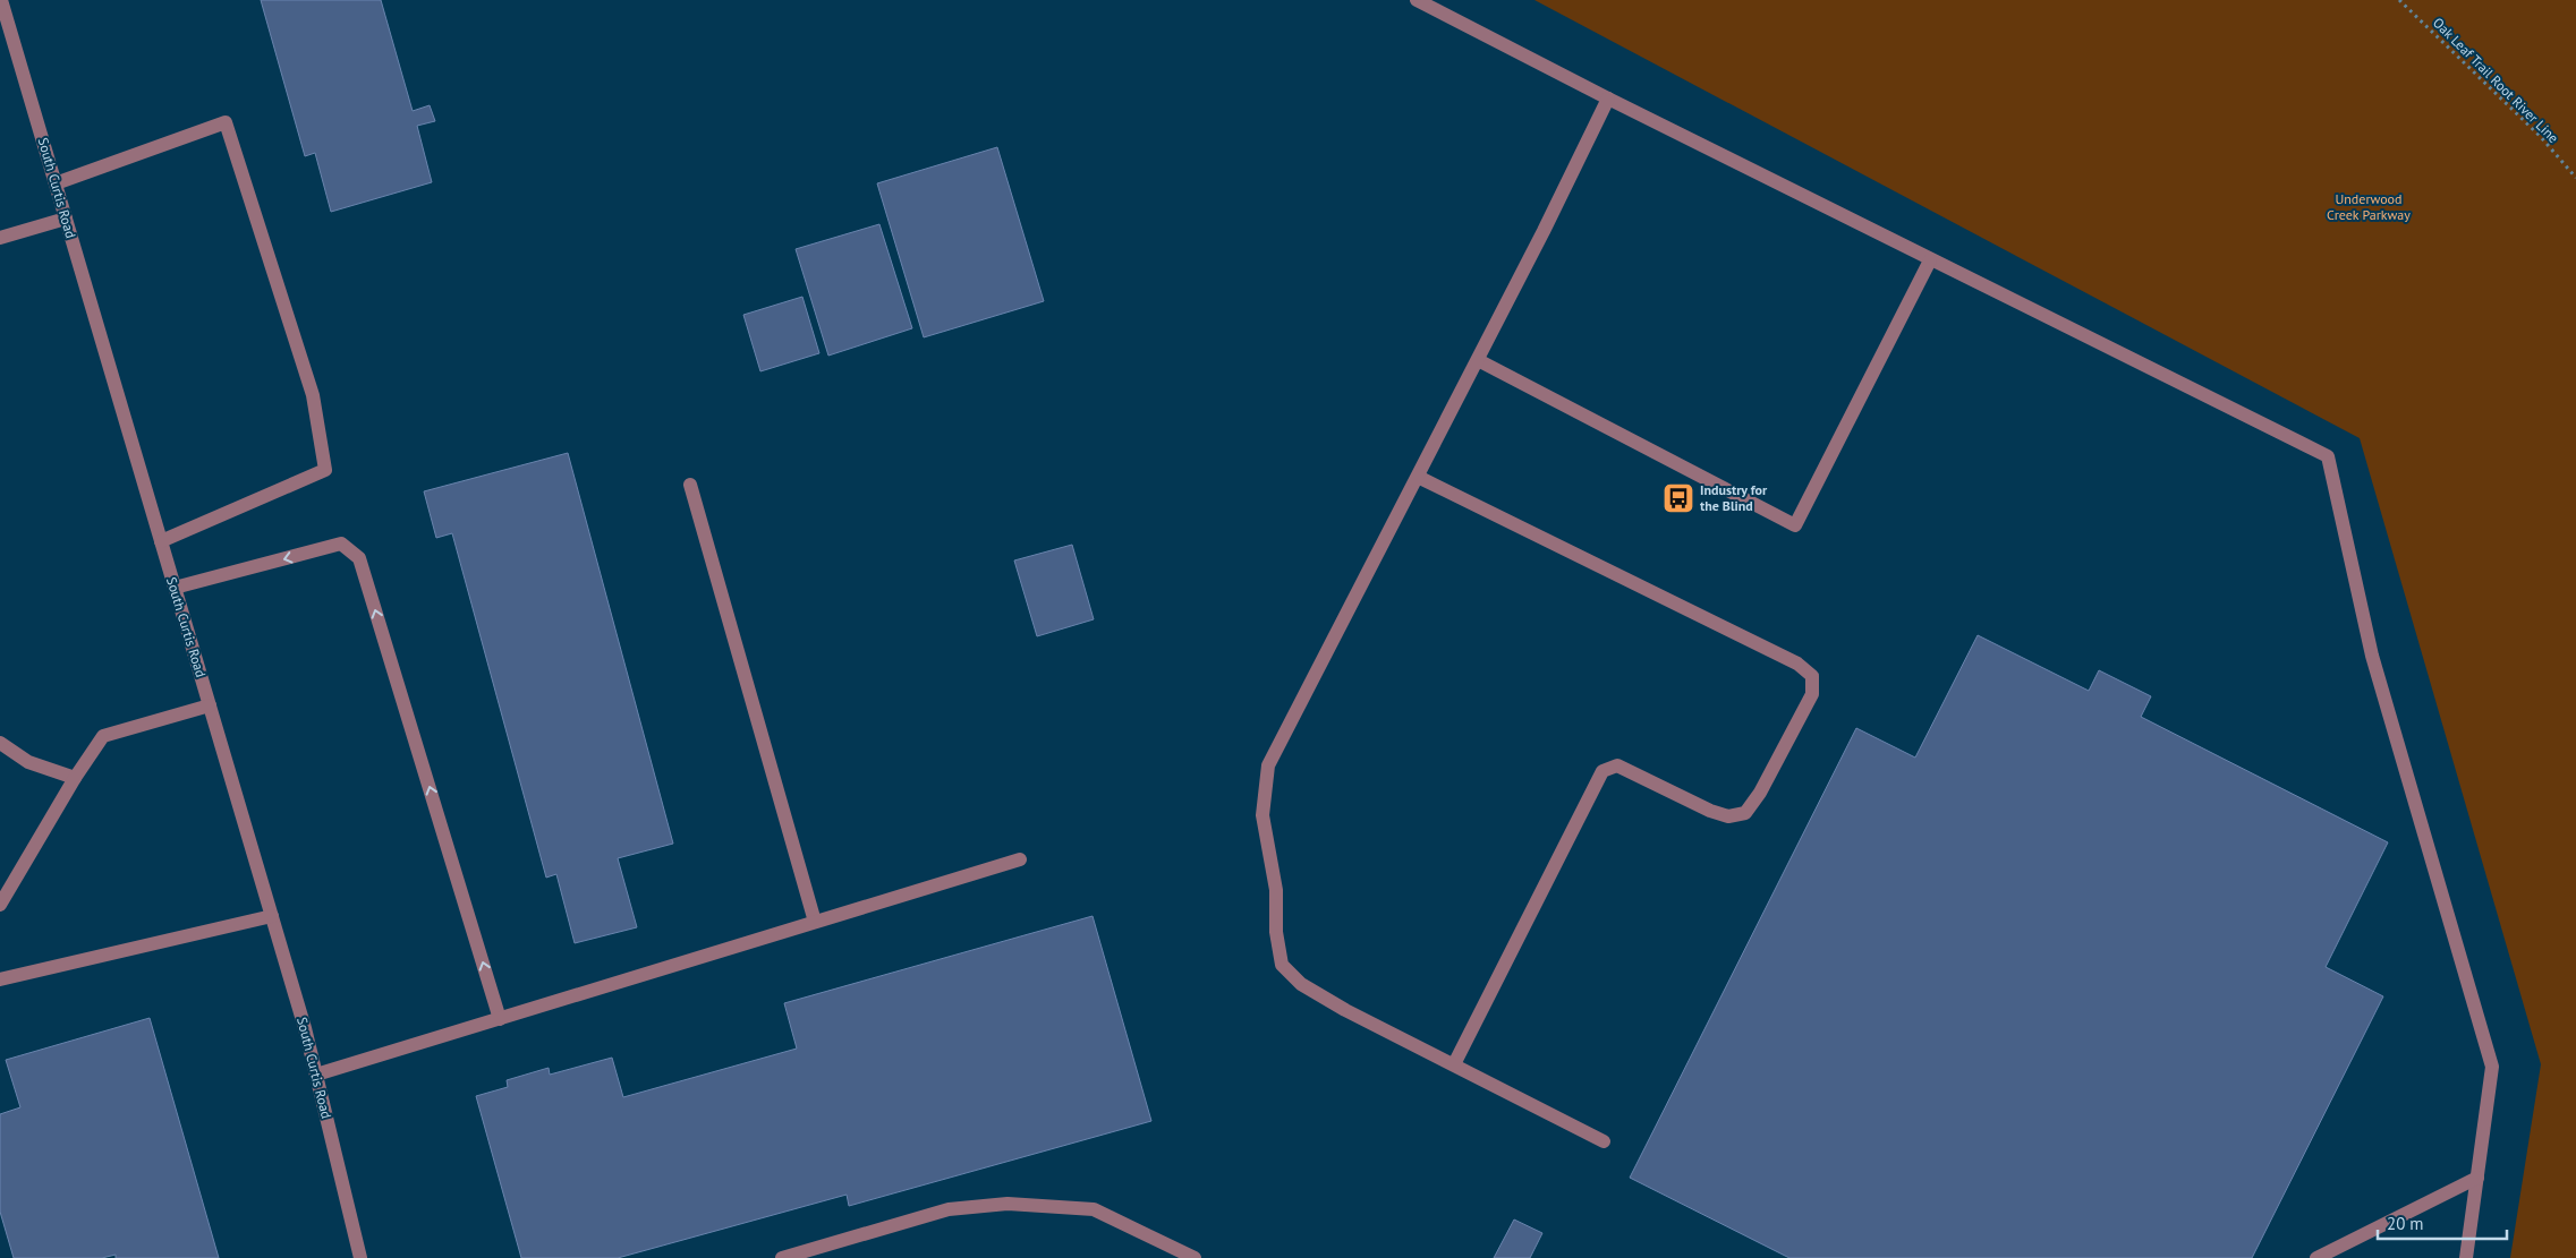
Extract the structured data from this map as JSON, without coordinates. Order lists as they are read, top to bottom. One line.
{"streets":{"street":["South Curtis Road"],"path":["Oak Leaf Trail Root River Line"]},"parks":["Underwood Creek Parkway"],"places":{"bus stop":["Industry for the Blind"]},"scale_bar":"20 m"}
